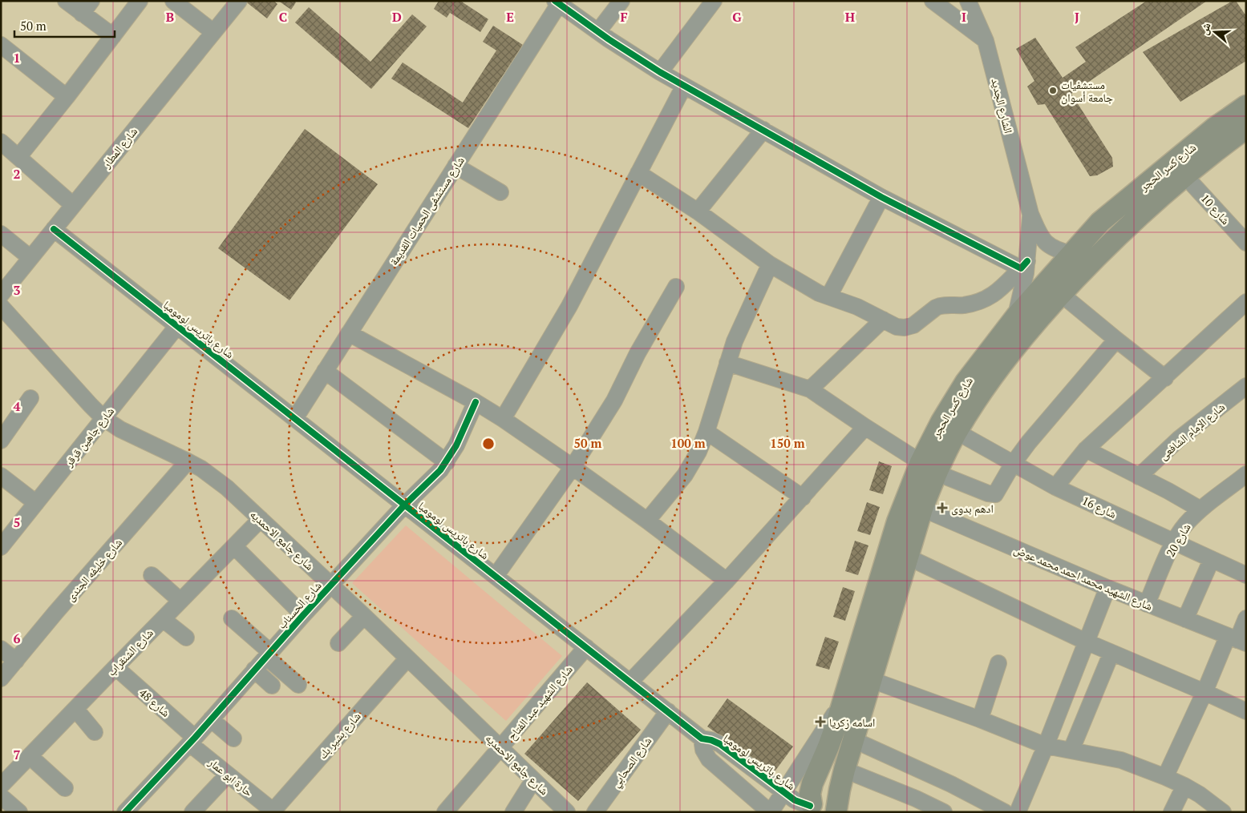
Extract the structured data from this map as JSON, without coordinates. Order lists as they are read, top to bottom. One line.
{"streets":{"main road":["شارع كسر الحجر"],"street":["الشارع الجديد","شارع المطار","شارع 10","شارع مستشفى الحميات القديمة","شارع باتريس لومومبا","شارع الإمام الشافعى","شارع جاهين قرقر","شارع 16","شارع جامع الاحمديه","شارع 20","شارع خليفه الجندى","شارع الشهيد محمد احمد محمد عوض","شارع الحسناب","شارع الشنقراب","شارع 48","شارع الشهيد عبد الفتاح","شارع بشير بك","شارع الصحابي","حارة ابو عمار"]},"crossings":[["الشارع الجديد","شارع كسر الحجر"],["شارع المطار","شارع باتريس لومومبا"],["شارع المطار","شارع جامع الاحمديه"],["شارع كسر الحجر","شارع 10"],["شارع كسر الحجر","شارع باتريس لومومبا"],["شارع كسر الحجر","شارع 16"],["شارع كسر الحجر","شارع الشهيد محمد احمد محمد عوض"],["شارع مستشفى الحميات القديمة","شارع باتريس لومومبا"],["شارع باتريس لومومبا","شارع جاهين قرقر"],["شارع باتريس لومومبا","شارع الحسناب"],["شارع باتريس لومومبا","شارع الشهيد عبد الفتاح"],["شارع باتريس لومومبا","شارع الصحابي"],["شارع جاهين قرقر","شارع جامع الاحمديه"],["شارع 16","شارع 20"],["شارع جامع الاحمديه","شارع خليفه الجندى"],["شارع جامع الاحمديه","شارع الحسناب"],["شارع جامع الاحمديه","شارع الشنقراب"],["شارع جامع الاحمديه","شارع الشهيد عبد الفتاح"],["شارع جامع الاحمديه","شارع بشير بك"],["شارع 20","شارع الشهيد محمد احمد محمد عوض"],["شارع الحسناب","شارع 48"],["شارع الحسناب","حارة ابو عمار"],["شارع الشنقراب","شارع 48"],["شارع 48","حارة ابو عمار"],["شارع بشير بك","حارة ابو عمار"]],"places":{"other":["مستشفيات جامعة أسوان"],"health":["ادهم بدوى","اسامه زكريا"]},"scale_bar":"50 m","north":"left","grid":{"columns":["B","C","D","E","F","G","H","I","J"],"rows":["1","2","3","4","5","6","7"]},"rings":["50 m","100 m","150 m"]}
